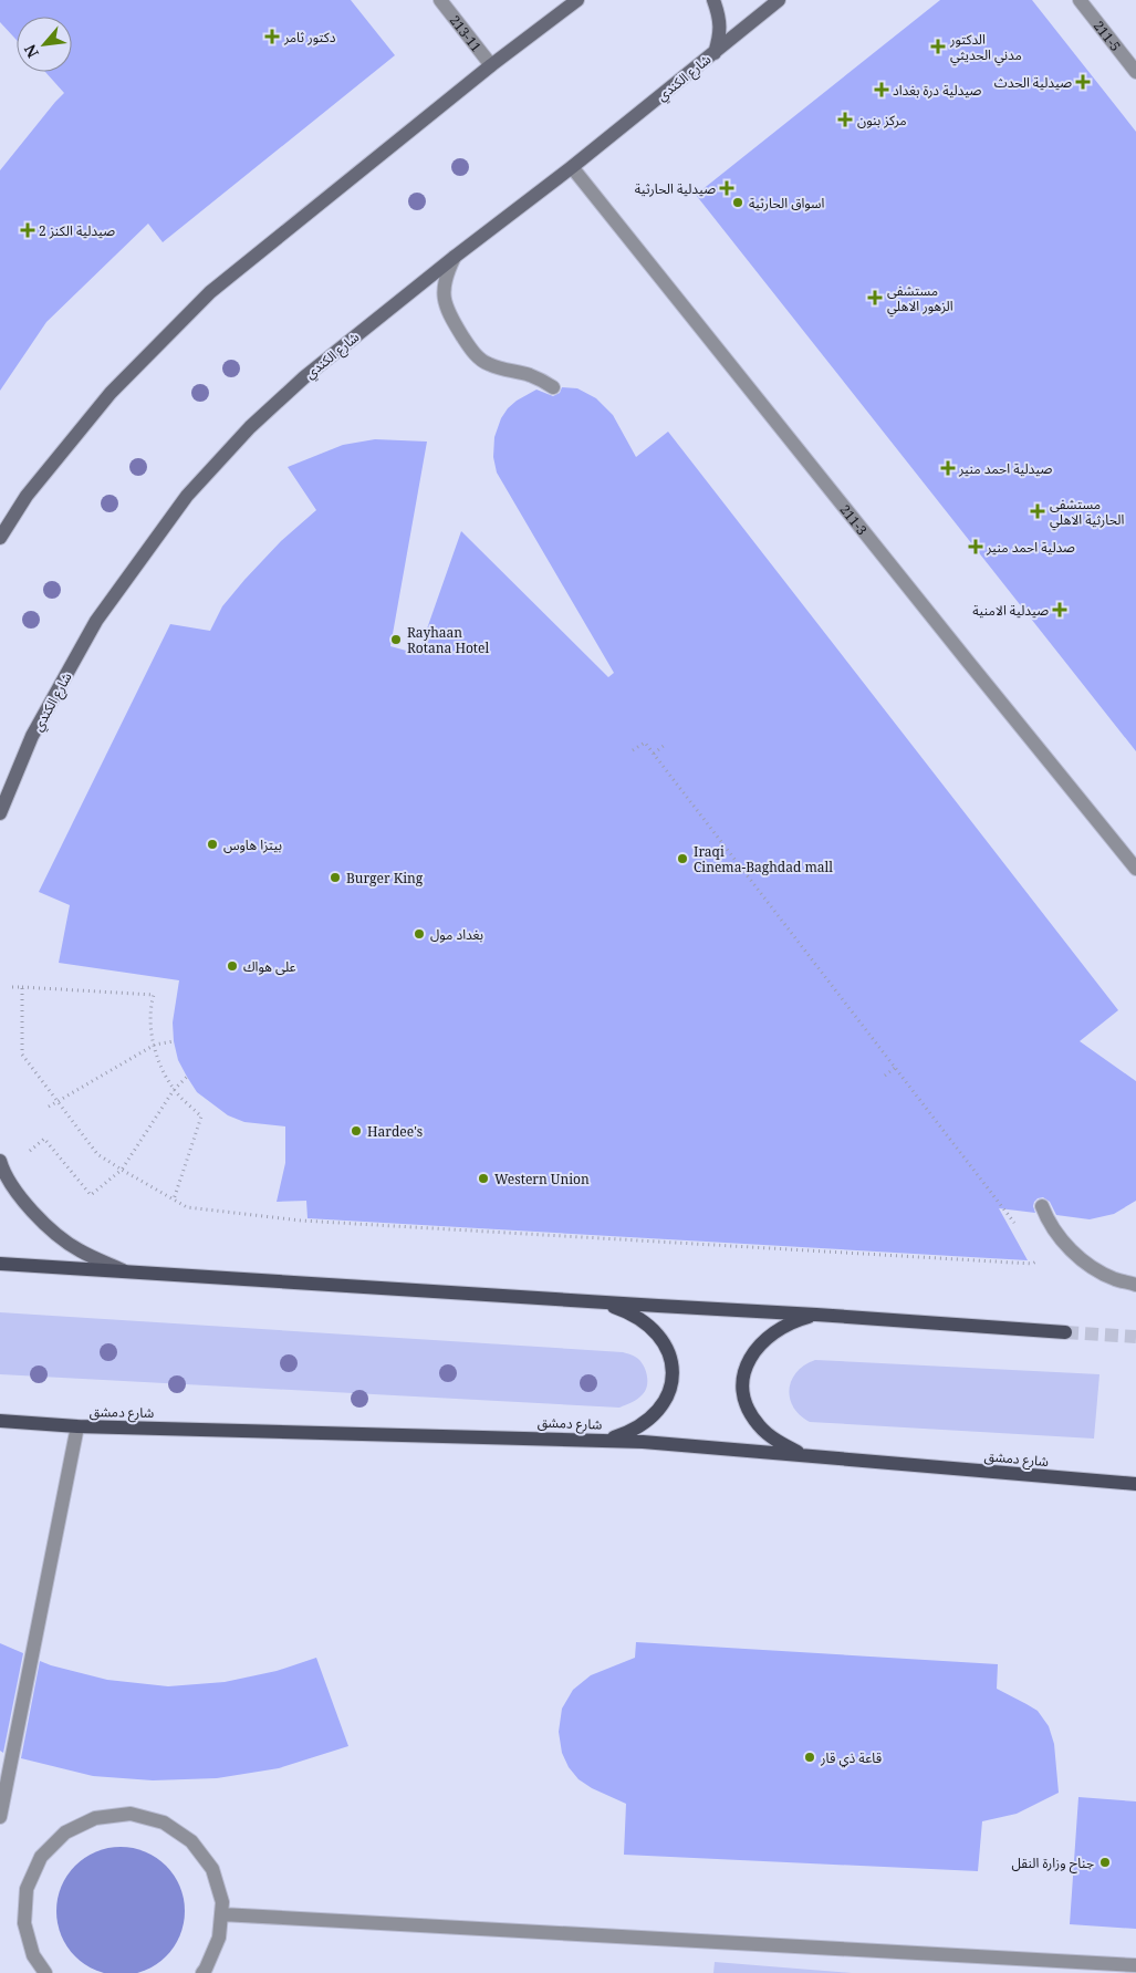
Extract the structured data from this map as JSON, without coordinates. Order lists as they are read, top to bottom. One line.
{"streets":{"main road":["شارع دمشق"],"street":["213-11","211-5","شارع الكندي","211-3"]},"crossings":[["شارع الكندي","211-3"]],"places":{"health":["دكتور ثامر","الدكتور مدني الحديثي","صيدلية الحدث","صيدلية درة بغداد","مركز بنون","صيدلية الحارثية","صيدلية الكنز 2","مستشفى الزهور الاهلي","صيدلية احمد منير","مستشفى الحارثية الاهلي","صدلية احمد منير","صيدلية الامنية"],"other":["اسواق الحارثية","Rayhaan Rotana Hotel","بيتزا هاوس","Iraqi Cinema-Baghdad mall","Burger King","بغداد مول","على هواك","Hardee's","Western Union","قاعة ذي قار","جناح وزارة النقل"]},"north":"bottom left"}
